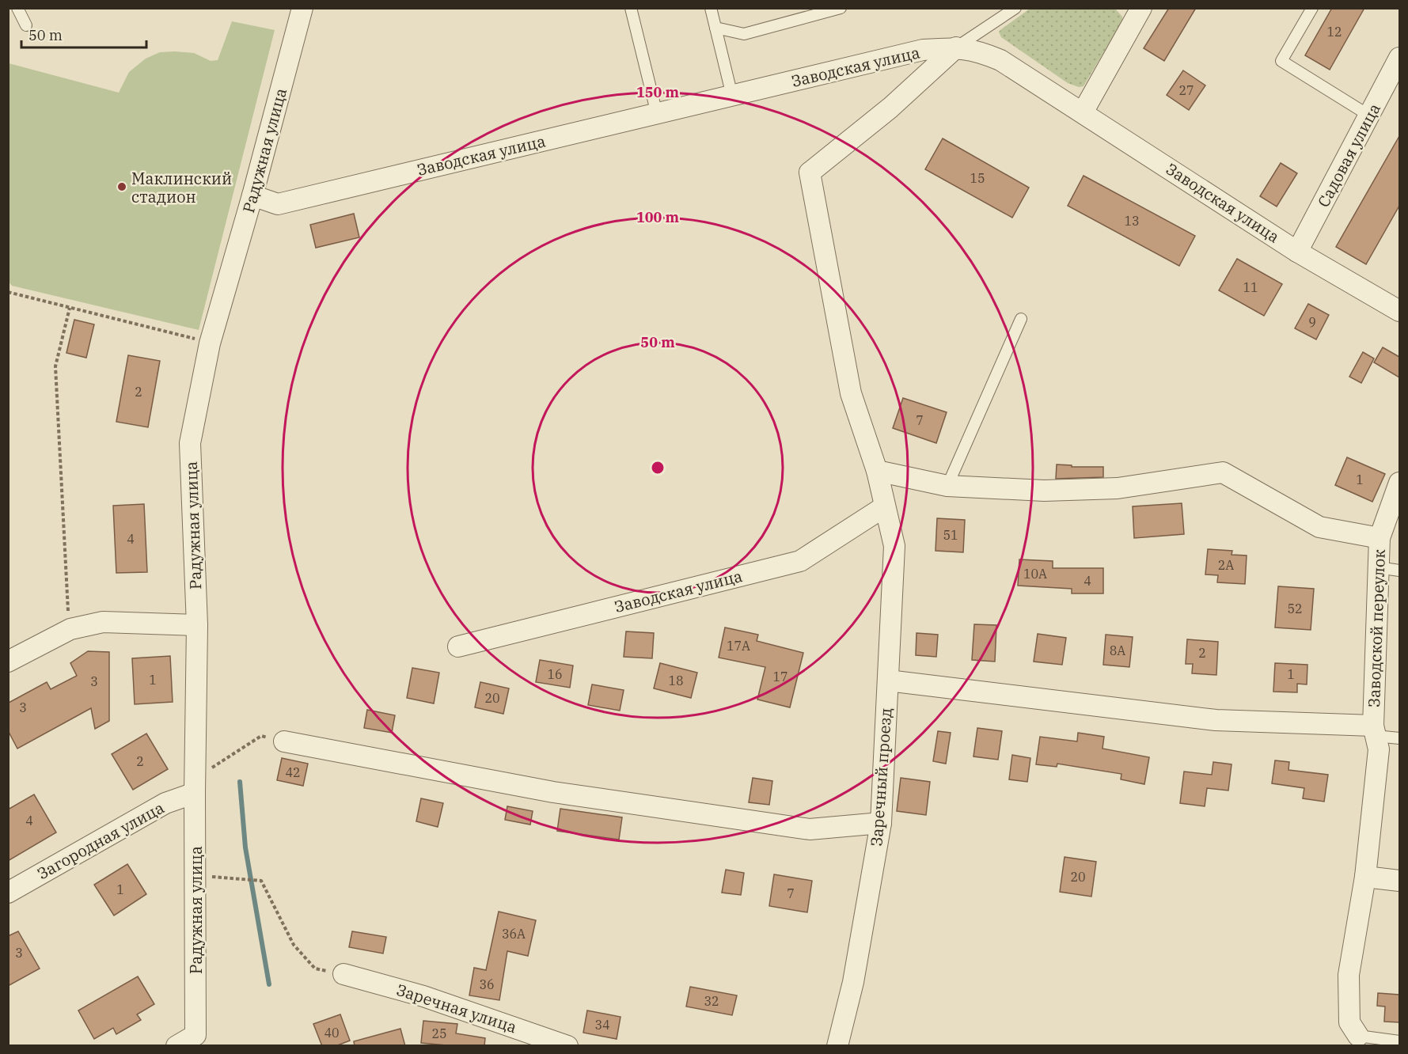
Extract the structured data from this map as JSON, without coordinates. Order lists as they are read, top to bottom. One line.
{"streets":{"street":["Заводская улица","Радужная улица","Садовая улица","Заводской переулок","Заречный проезд","Загородная улица","Заречная улица"]},"crossings":[["Заводская улица","Радужная улица"],["Заводская улица","Садовая улица"],["Заводская улица","Заречный проезд"],["Радужная улица","Загородная улица"],["Заводской переулок","Заречный проезд"]],"places":["Маклинский стадион"],"house_numbers":["12","27","15","13","11","9","2","7","1","51","4","2А","10А","4","52","17А","8А","2","16","1","17","1","18","3","20","3","2","42","4","20","1","7","36А","3","36","32","34","40","25"],"scale_bar":"50 m","rings":["150 m","100 m","50 m"]}
